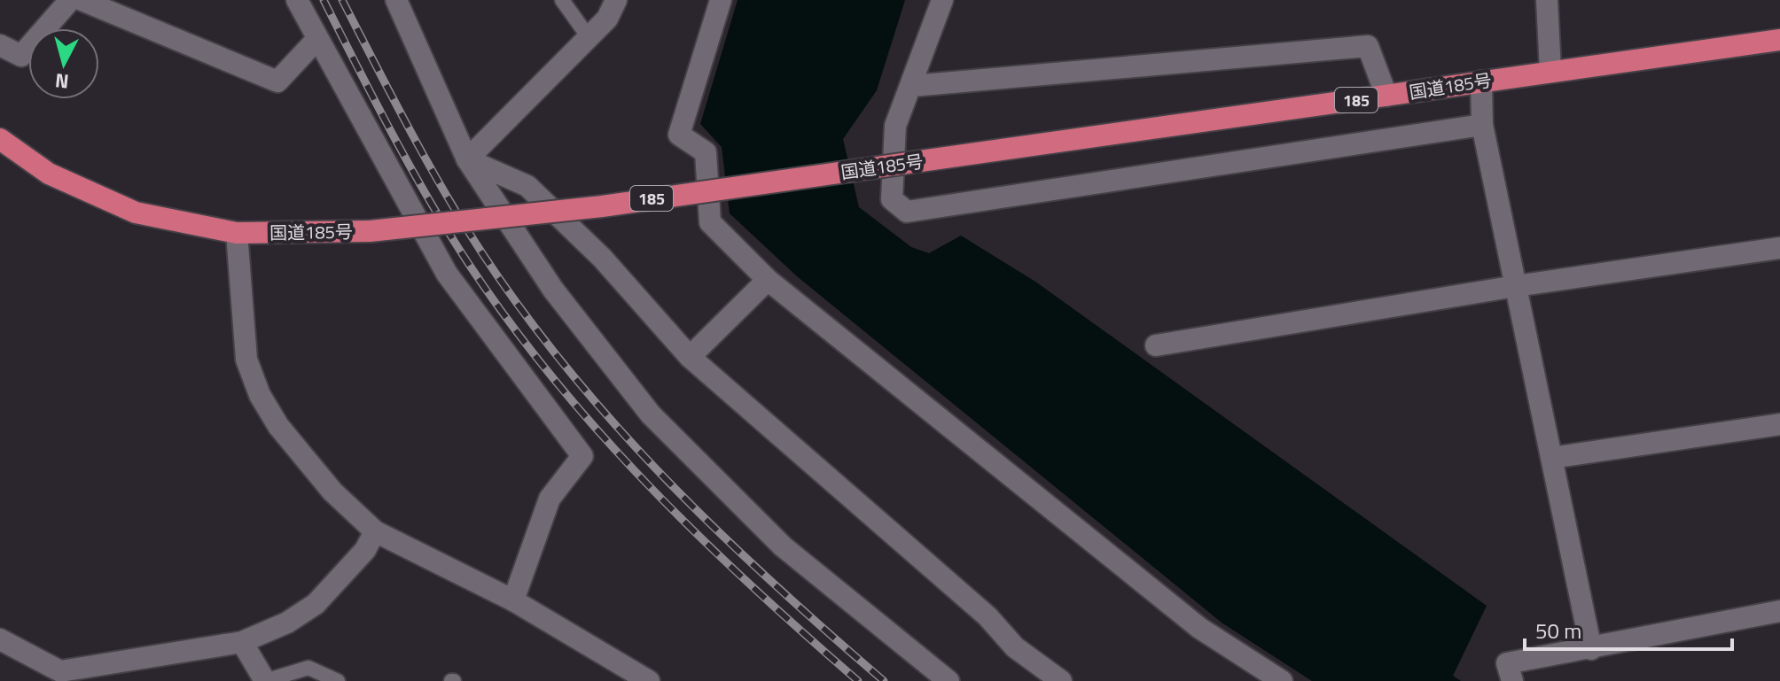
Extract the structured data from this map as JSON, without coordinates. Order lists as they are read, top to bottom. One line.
{"streets":{"highway":["国道185号","185"]},"scale_bar":"50 m","north":"bottom"}
